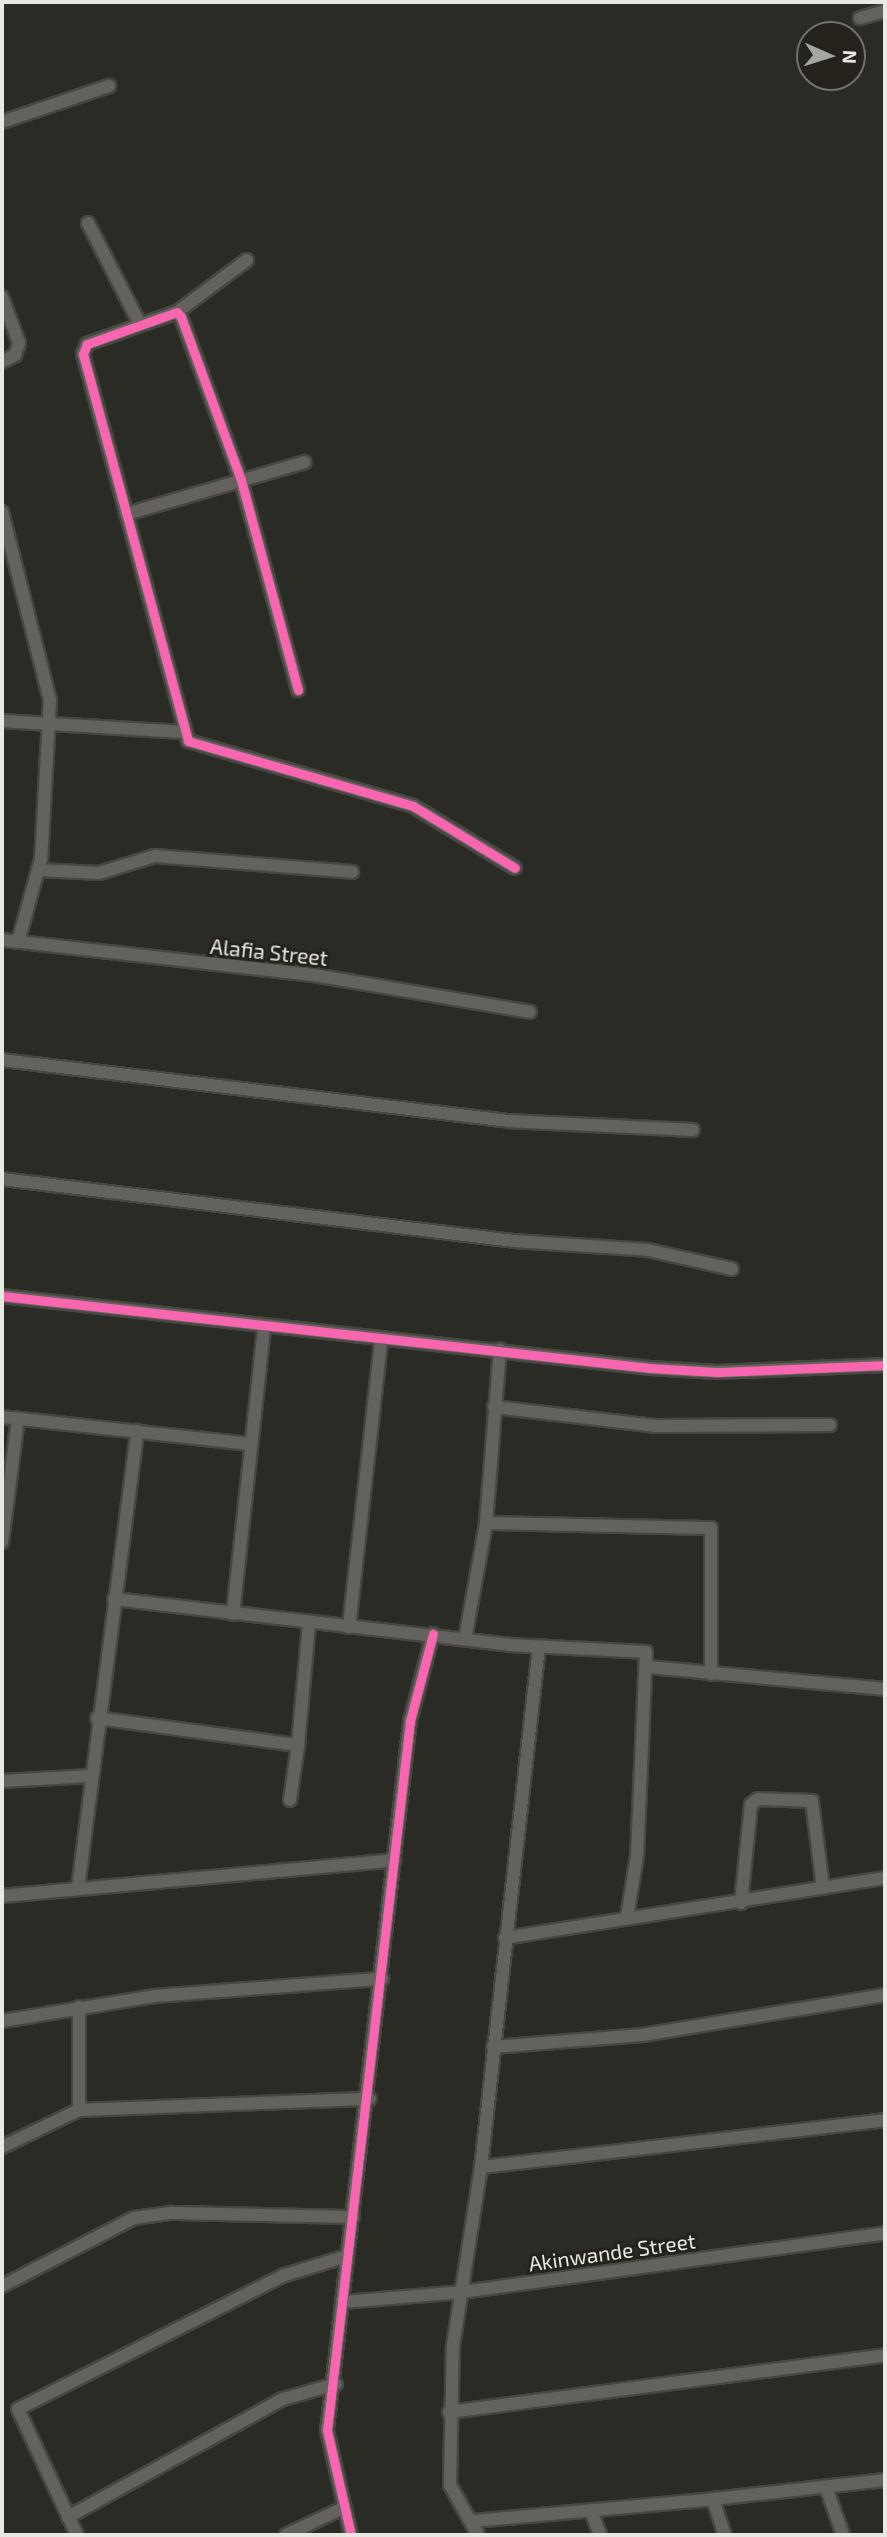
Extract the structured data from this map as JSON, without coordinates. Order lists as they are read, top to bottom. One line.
{"streets":{"street":["Alafia Street","Akinwande Street"]},"north":"right"}
